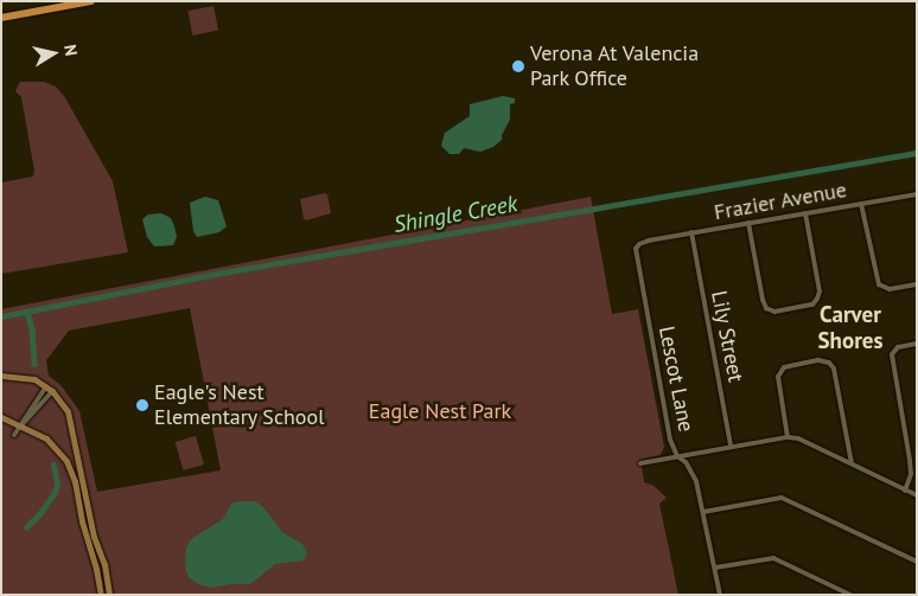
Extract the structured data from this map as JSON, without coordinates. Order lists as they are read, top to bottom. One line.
{"streets":{"street":["Frazier Avenue","Lily Street","Lescot Lane"]},"crossings":[["Frazier Avenue","Lily Street"],["Frazier Avenue","Lescot Lane"]],"districts":["Carver Shores"],"water":["Shingle Creek"],"parks":["Eagle Nest Park"],"places":["Verona At Valencia Park Office","Eagle's Nest Elementary School"],"north":"right"}
